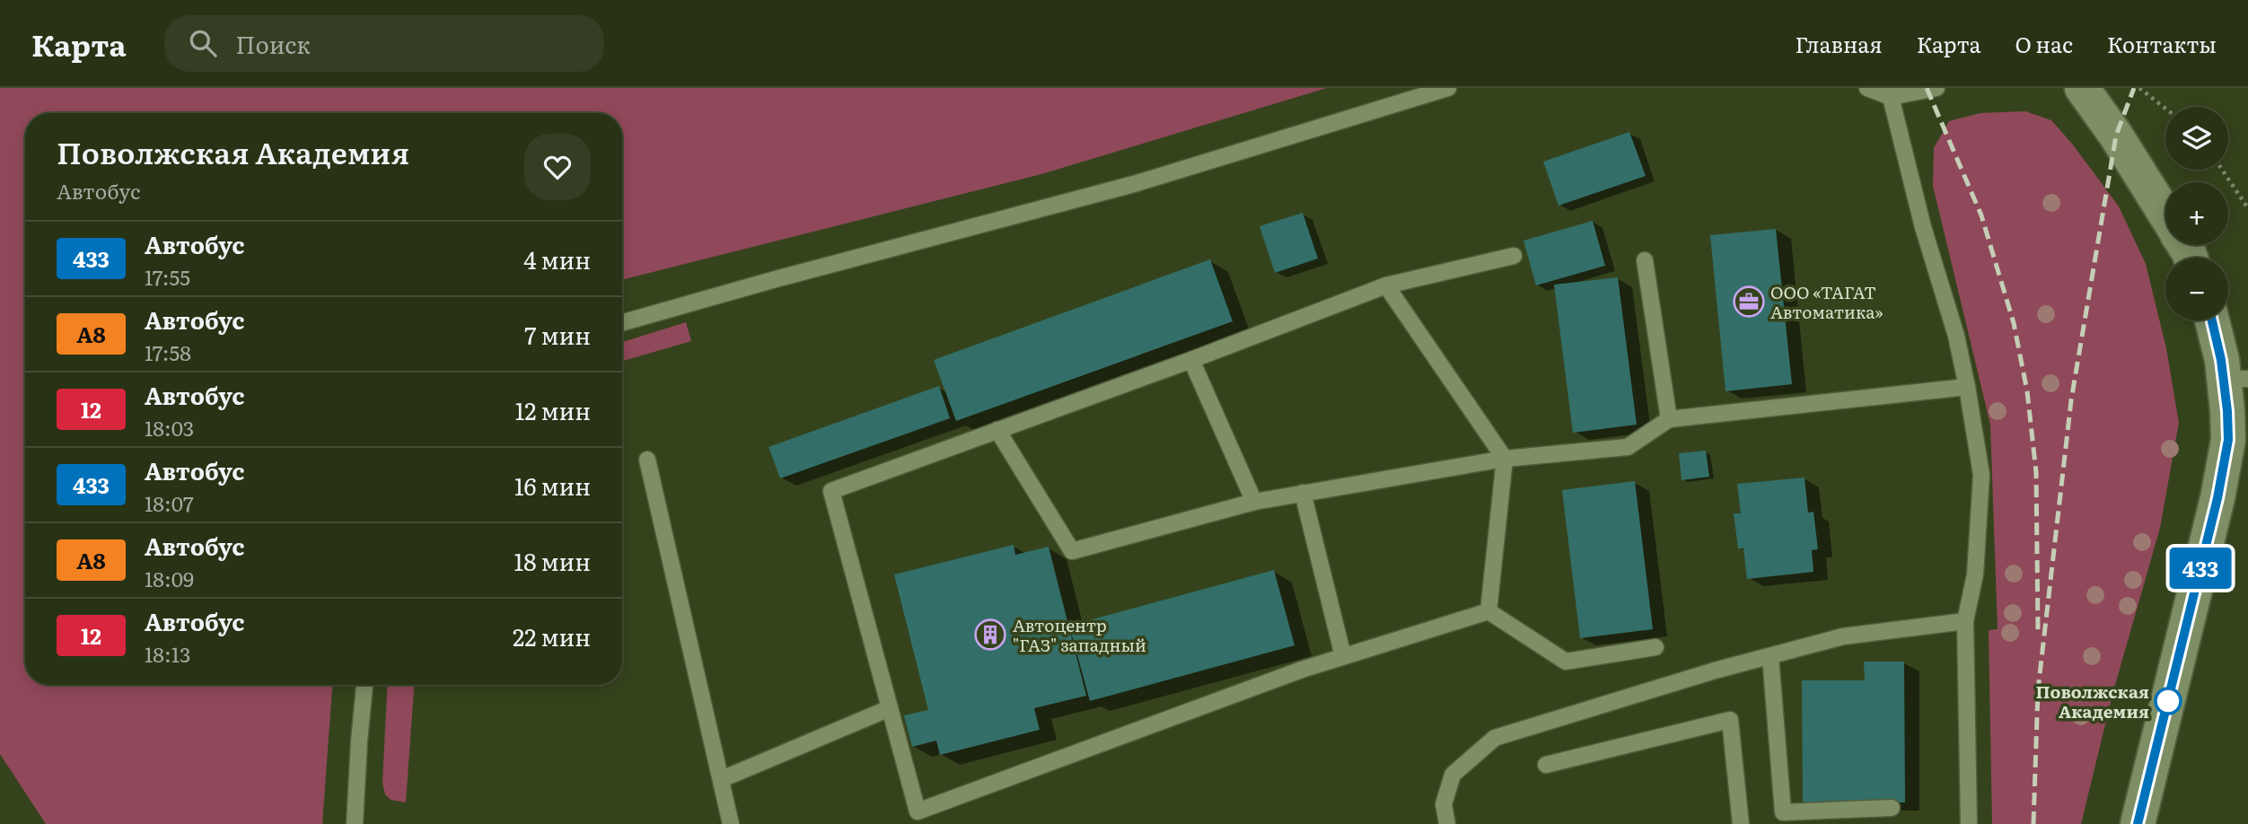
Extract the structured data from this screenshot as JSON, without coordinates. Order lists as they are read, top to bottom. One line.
{"places":{"office":["ООО «ТАГАТ Автоматика»"],"building":["Автоцентр \"ГАЗ\" западный"],"other":["Поволжская Академия"]},"lines":["bus line 433"],"page":{"header":"Карта","search":"Поиск","nav":["Главная","Карта","О нас","Контакты"],"on_map":"433","map_buttons":["+","−"],"heading":["Поволжская Академия","Автобус"],"list":[{"mark":"433","name":"Автобус","note":"17:55","value":"4 мин"},{"mark":"А8","name":"Автобус","note":"17:58","value":"7 мин"},{"mark":"12","name":"Автобус","note":"18:03","value":"12 мин"},{"mark":"433","name":"Автобус","note":"18:07","value":"16 мин"},{"mark":"А8","name":"Автобус","note":"18:09","value":"18 мин"},{"mark":"12","name":"Автобус","note":"18:13","value":"22 мин"}]}}
